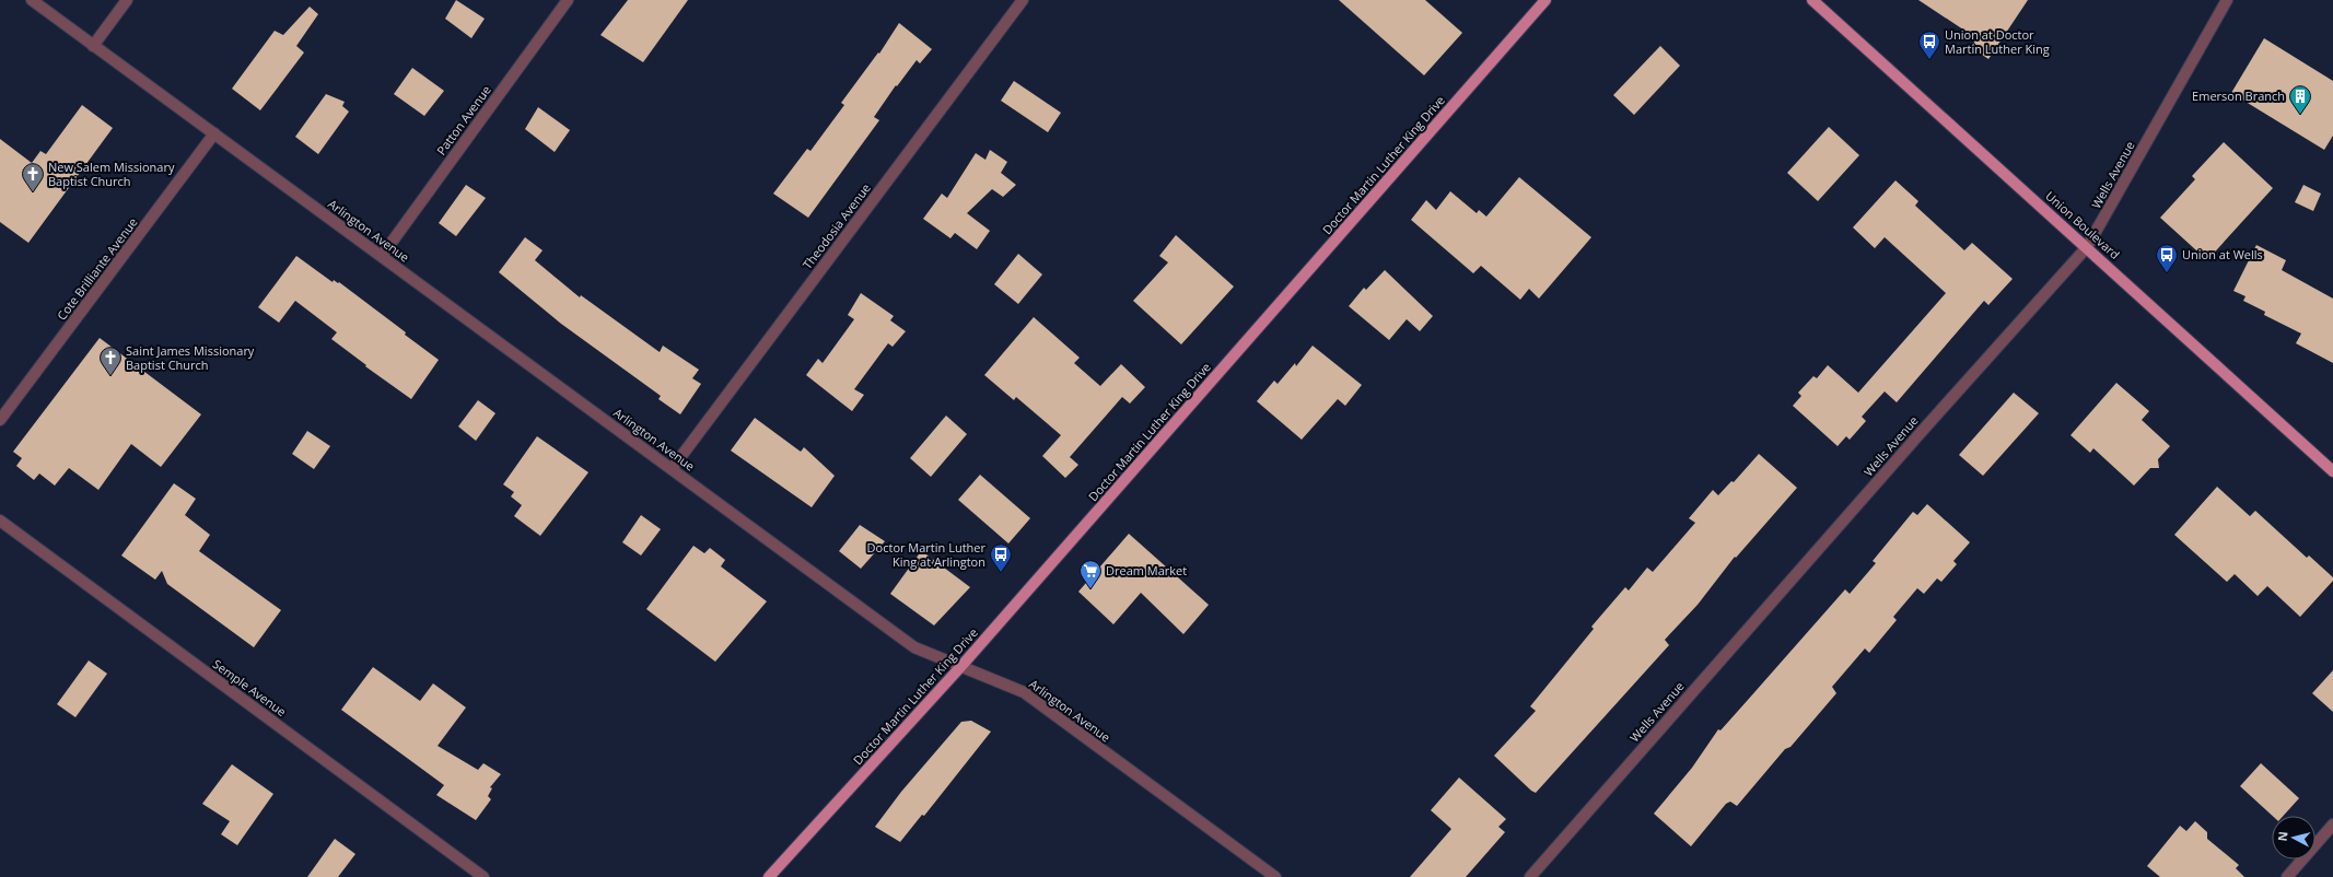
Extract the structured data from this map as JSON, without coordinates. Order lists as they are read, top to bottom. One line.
{"streets":{"main road":["Doctor Martin Luther King Drive","Union Boulevard"],"street":["Patton Avenue","Wells Avenue","Theodosia Avenue","Arlington Avenue","Cote Brilliante Avenue","Semple Avenue"]},"crossings":[["Patton Avenue","Arlington Avenue"],["Doctor Martin Luther King Drive","Arlington Avenue"],["Wells Avenue","Union Boulevard"],["Theodosia Avenue","Arlington Avenue"],["Arlington Avenue","Cote Brilliante Avenue"]],"places":{"bus stop":["Union at Doctor Martin Luther King","Union at Wells","Doctor Martin Luther King at Arlington"],"building":["Emerson Branch"],"church":["New Salem Missionary Baptist Church","Saint James Missionary Baptist Church"],"supermarket":["Dream Market"]},"north":"left"}
